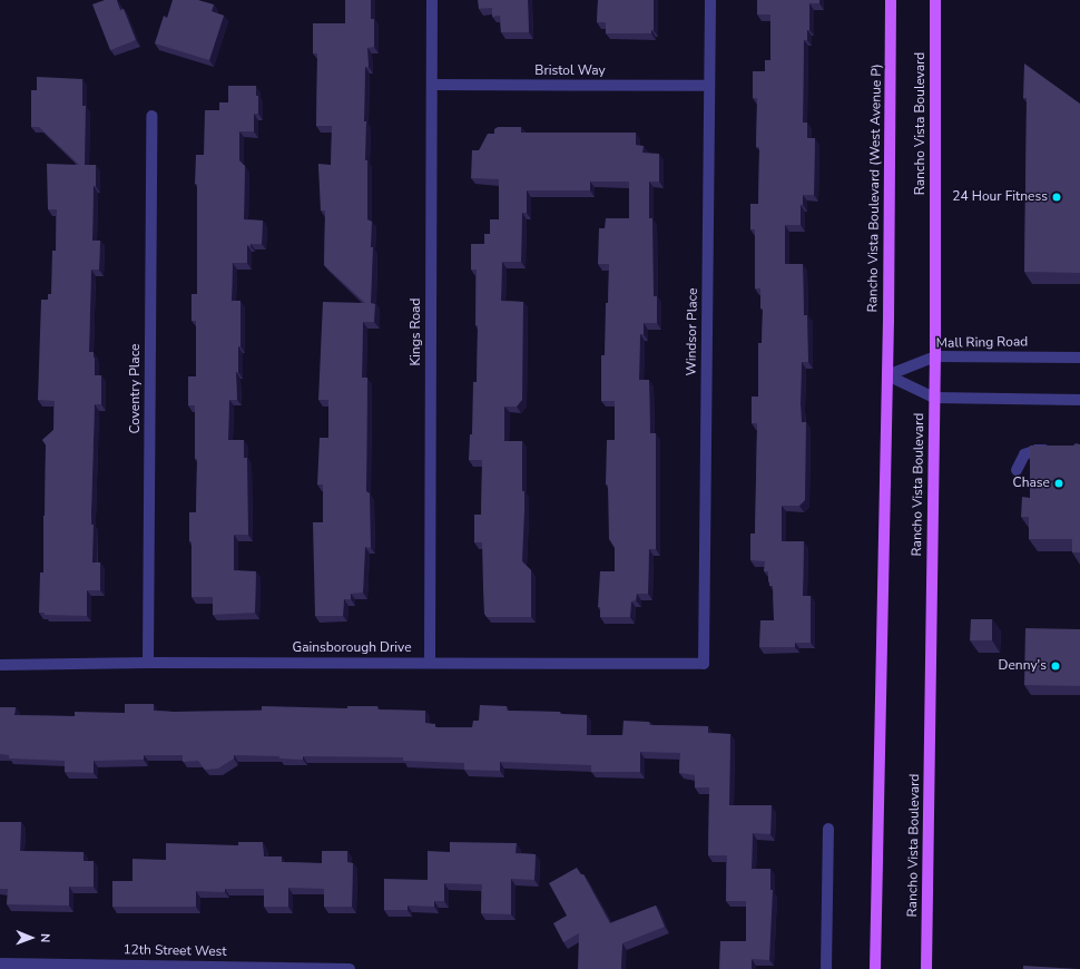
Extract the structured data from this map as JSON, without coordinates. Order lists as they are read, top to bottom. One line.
{"streets":{"main road":["Rancho Vista Boulevard","Rancho Vista Boulevard (West Avenue P)"],"street":["Bristol Way","Kings Road","Windsor Place","Mall Ring Road","Coventry Place","Gainsborough Drive","12th Street West"]},"crossings":[["Bristol Way","Kings Road"],["Bristol Way","Windsor Place"],["Rancho Vista Boulevard","Mall Ring Road"],["Rancho Vista Boulevard (West Avenue P)","Mall Ring Road"],["Kings Road","Gainsborough Drive"],["Windsor Place","Gainsborough Drive"],["Coventry Place","Gainsborough Drive"]],"places":["24 Hour Fitness","Chase","Denny's"],"north":"right"}
